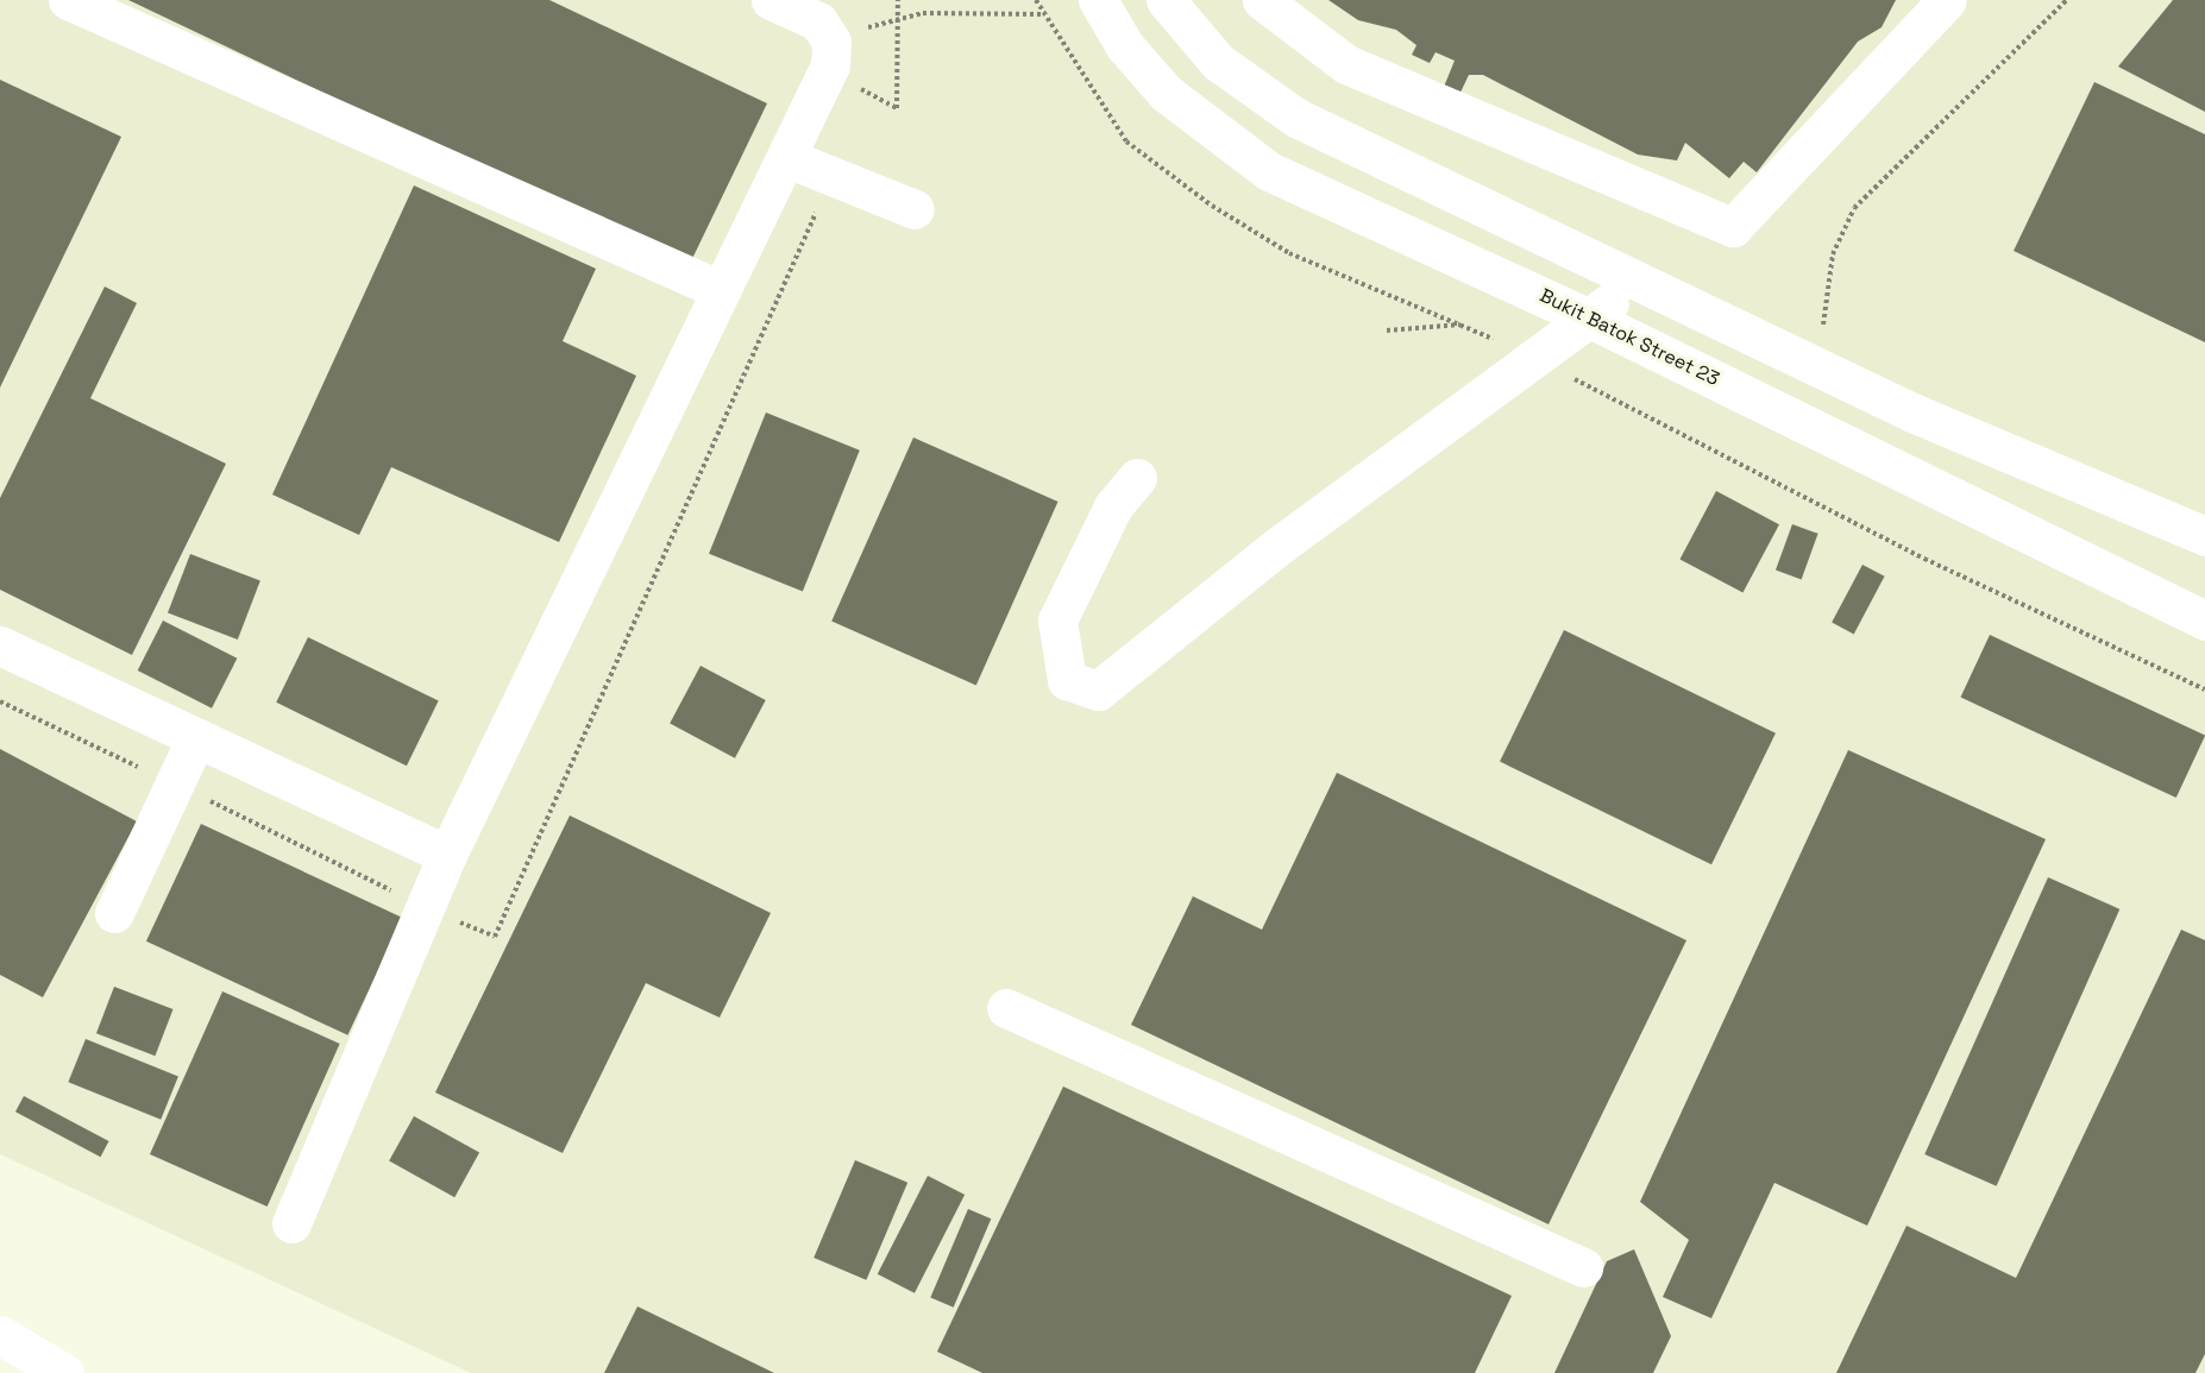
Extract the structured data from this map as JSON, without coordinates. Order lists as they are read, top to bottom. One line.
{"streets":{"main road":["Bukit Batok Street 23"]}}
